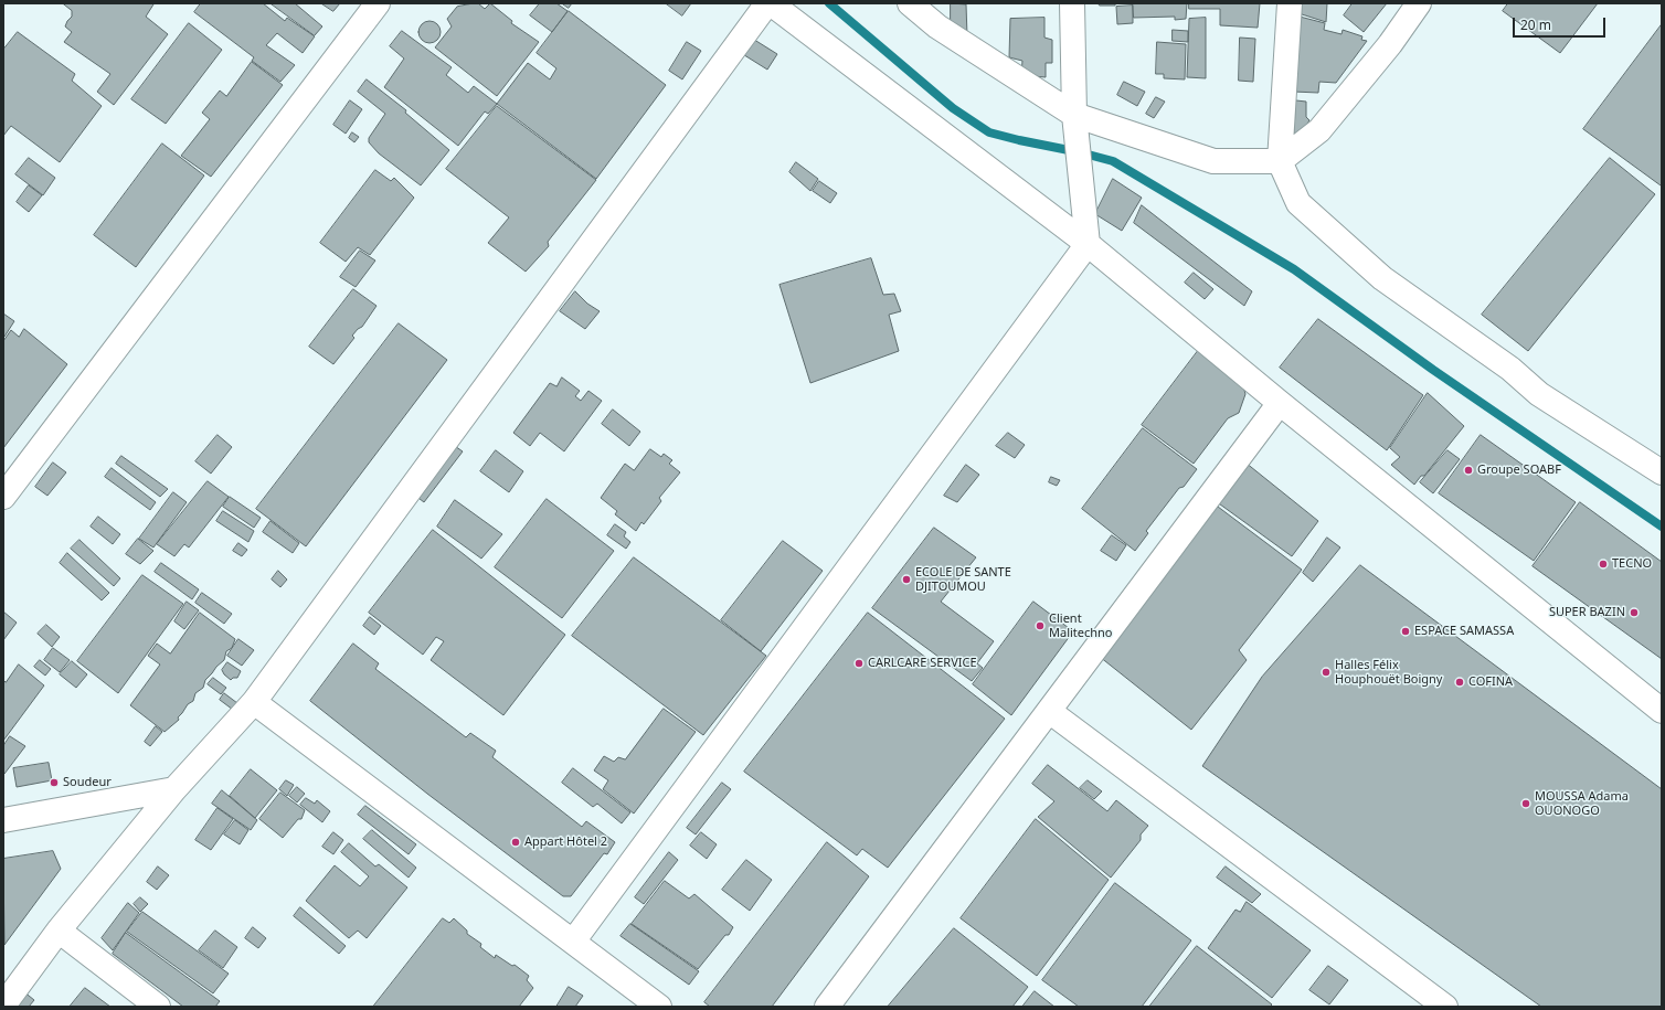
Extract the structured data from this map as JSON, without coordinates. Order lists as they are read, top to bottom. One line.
{"places":["Groupe SOABF","TECNO","ECOLE DE SANTE DJITOUMOU","SUPER BAZIN","Client Malitechno","ESPACE SAMASSA","CARLCARE SERVICE","Halles Félix Houphouët Boigny","COFINA","Soudeur","MOUSSA Adama OUONOGO","Appart Hôtel 2"],"scale_bar":"20 m"}
